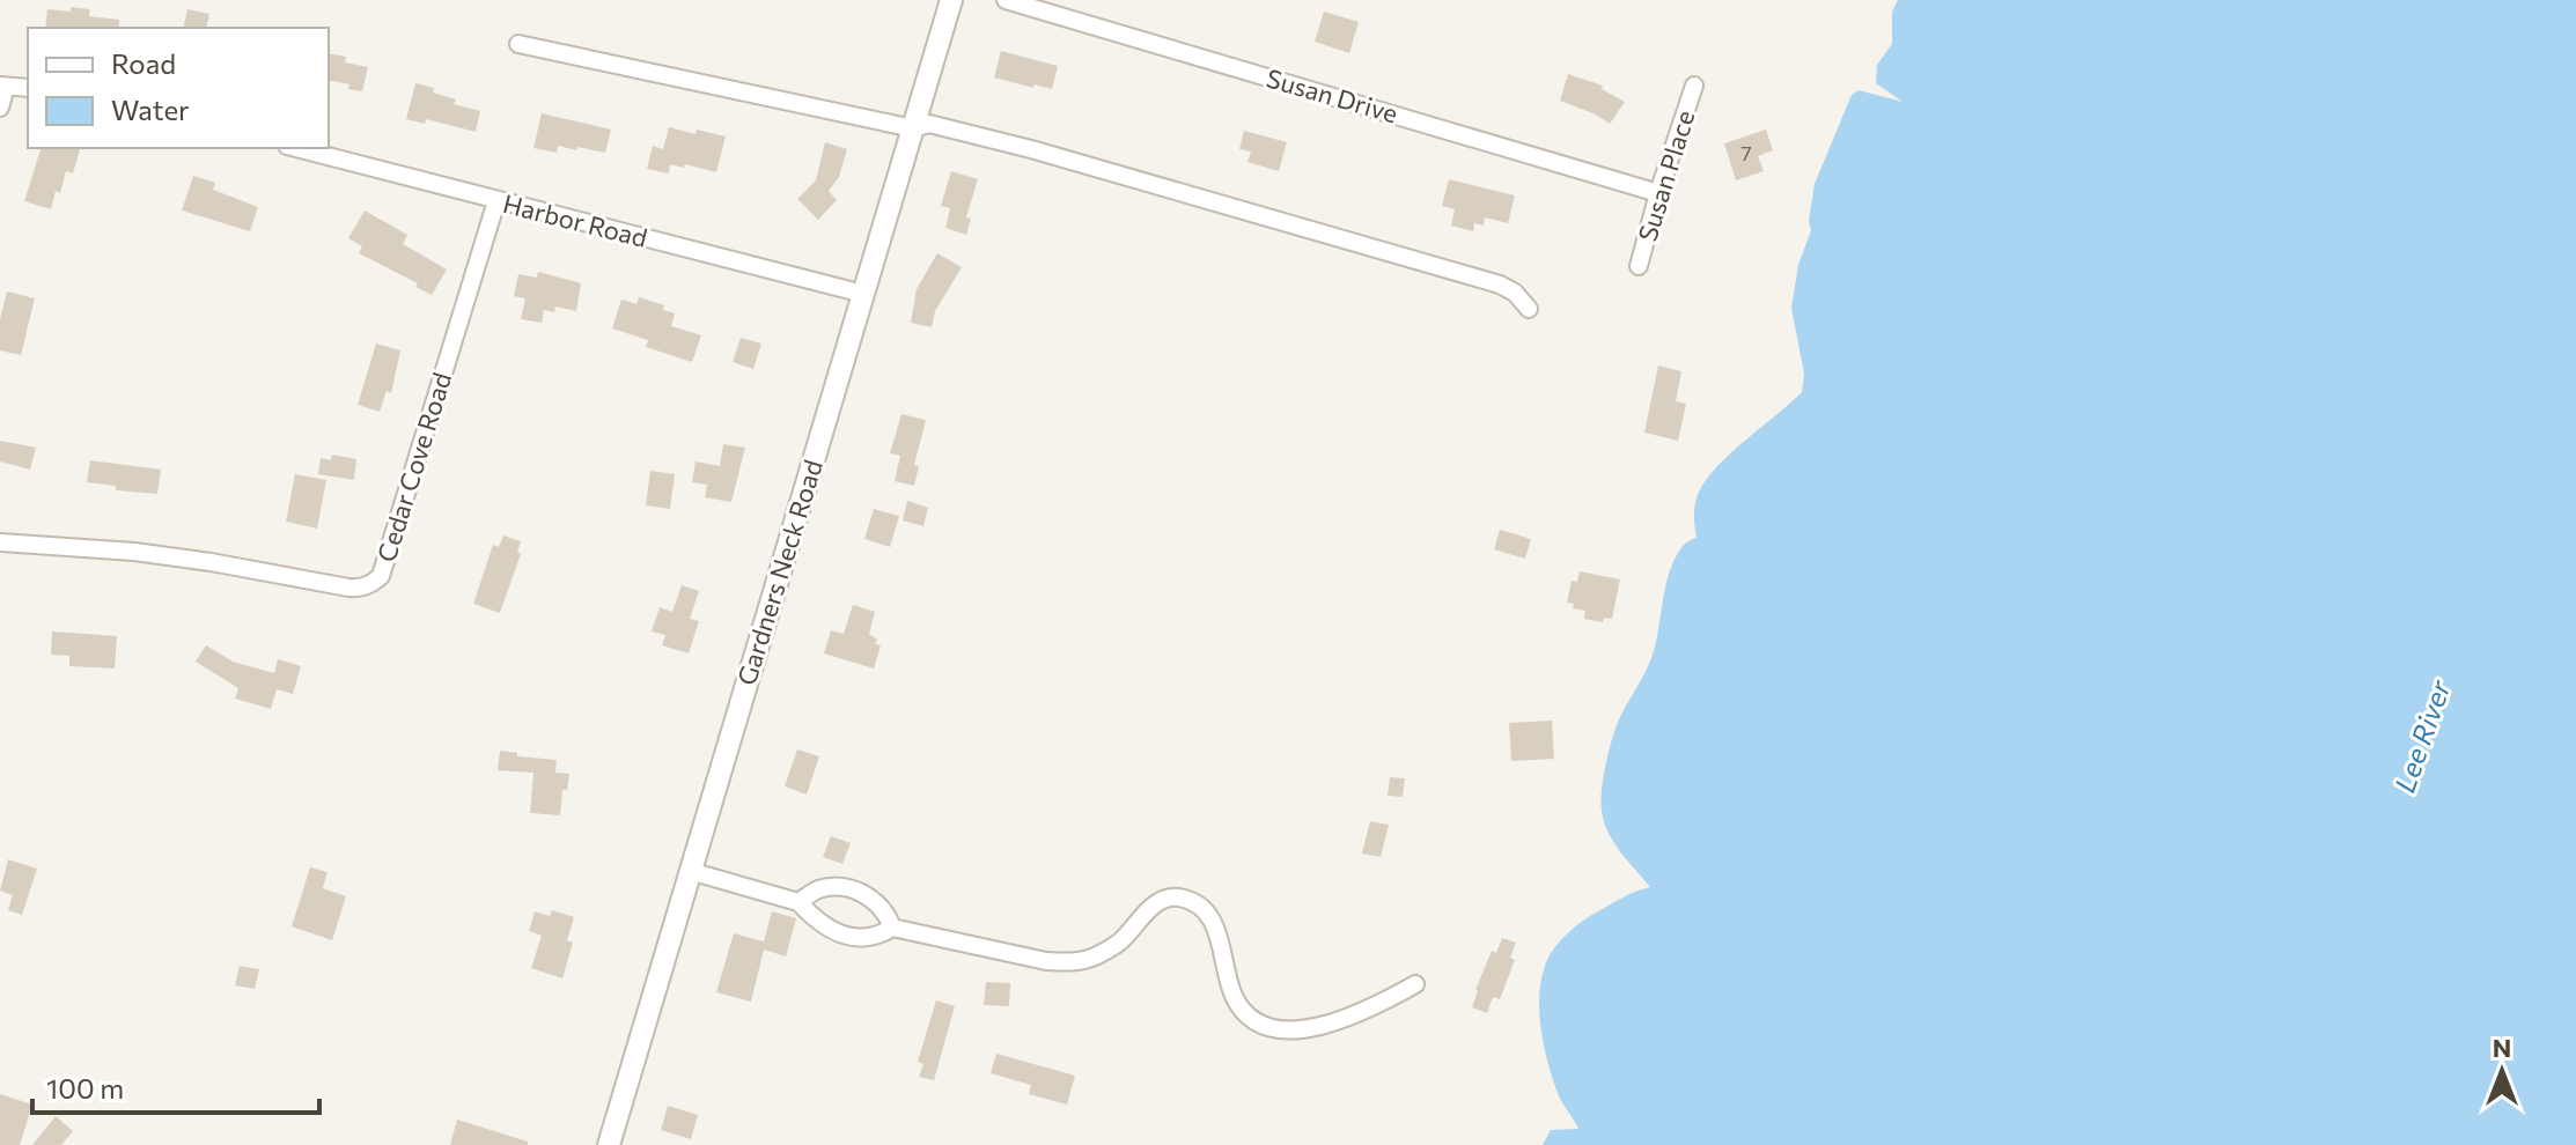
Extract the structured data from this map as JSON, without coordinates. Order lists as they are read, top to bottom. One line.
{"streets":{"street":["Susan Drive","Susan Place","Harbor Road","Cedar Cove Road","Gardners Neck Road"]},"crossings":[["Susan Drive","Susan Place"],["Harbor Road","Cedar Cove Road"],["Harbor Road","Gardners Neck Road"]],"water":["Lee River"],"house_numbers":["7"],"legend":["Road","Water"],"scale_bar":"100 m","north":"top"}
